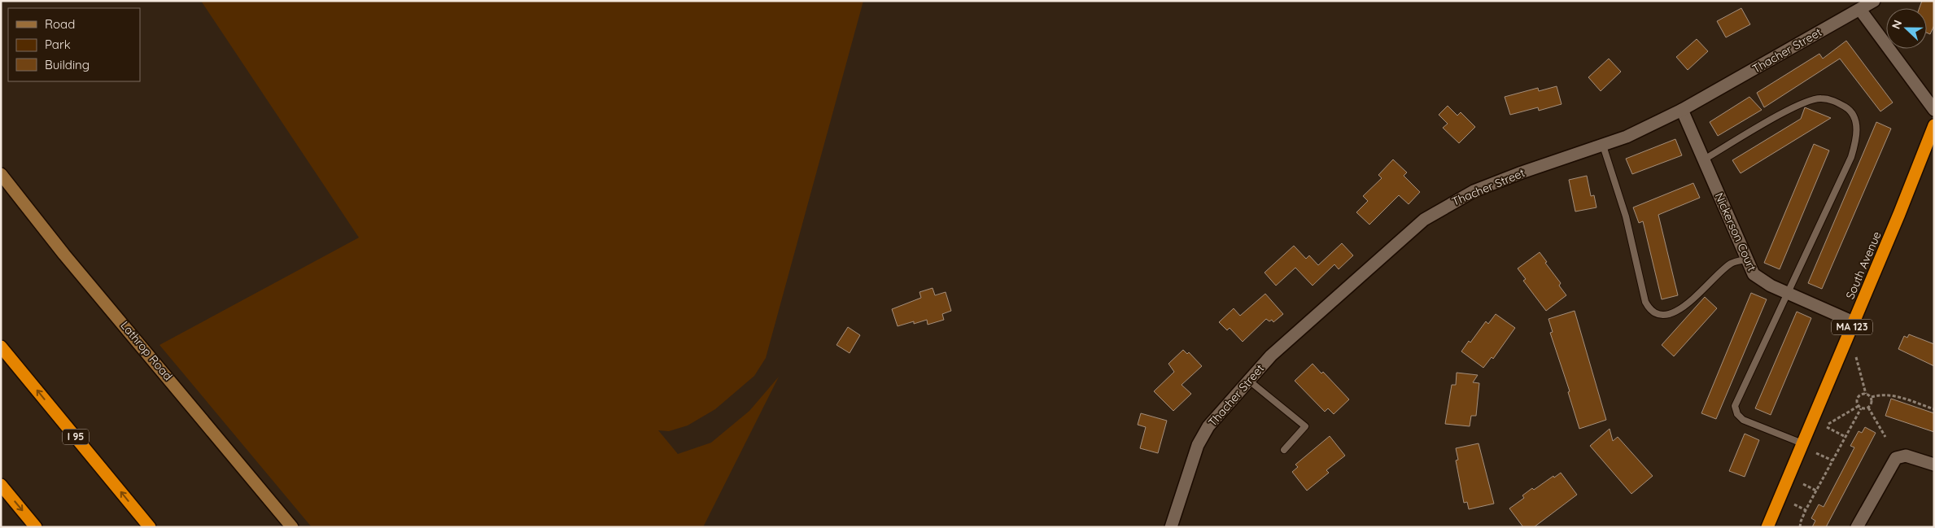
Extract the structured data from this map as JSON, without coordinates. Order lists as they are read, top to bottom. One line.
{"streets":{"highway":["South Avenue","MA 123","I 95"],"main road":["Lathrop Road"],"street":["Thacher Street","Nickerson Court"]},"crossings":[["Thacher Street","Nickerson Court"],["Nickerson Court","South Avenue"]],"legend":["Road","Park","Building"],"north":"left"}
